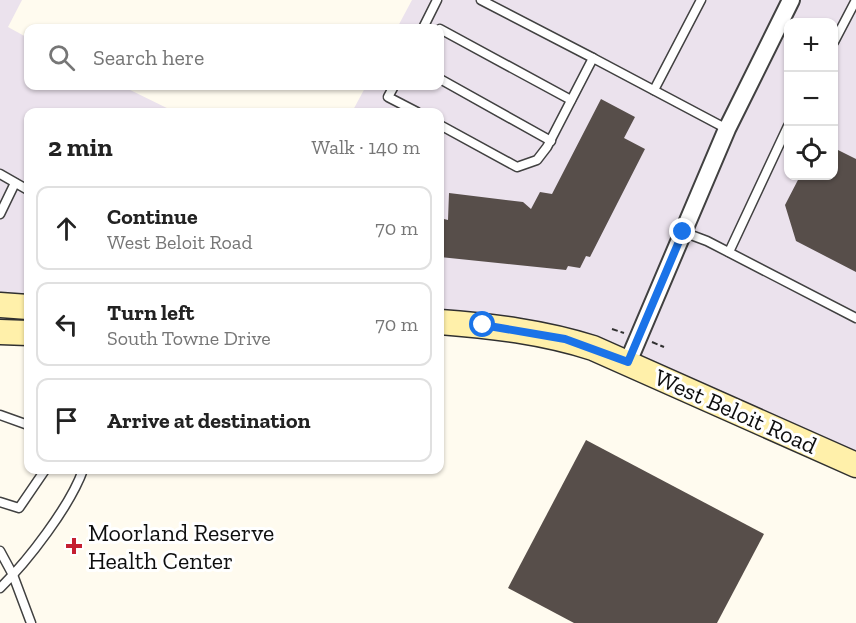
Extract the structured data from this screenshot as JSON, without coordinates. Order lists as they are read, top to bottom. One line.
{"streets":{"main road":["West Beloit Road"]},"places":{"health":["Moorland Reserve Health Center"]},"page":{"map_buttons":["+","−"],"search":"Search here","heading":["2 min","Walk · 140 m"],"list":[["Continue","West Beloit Road","70 m"],["Turn left","South Towne Drive","70 m"],"Arrive at destination"]}}
